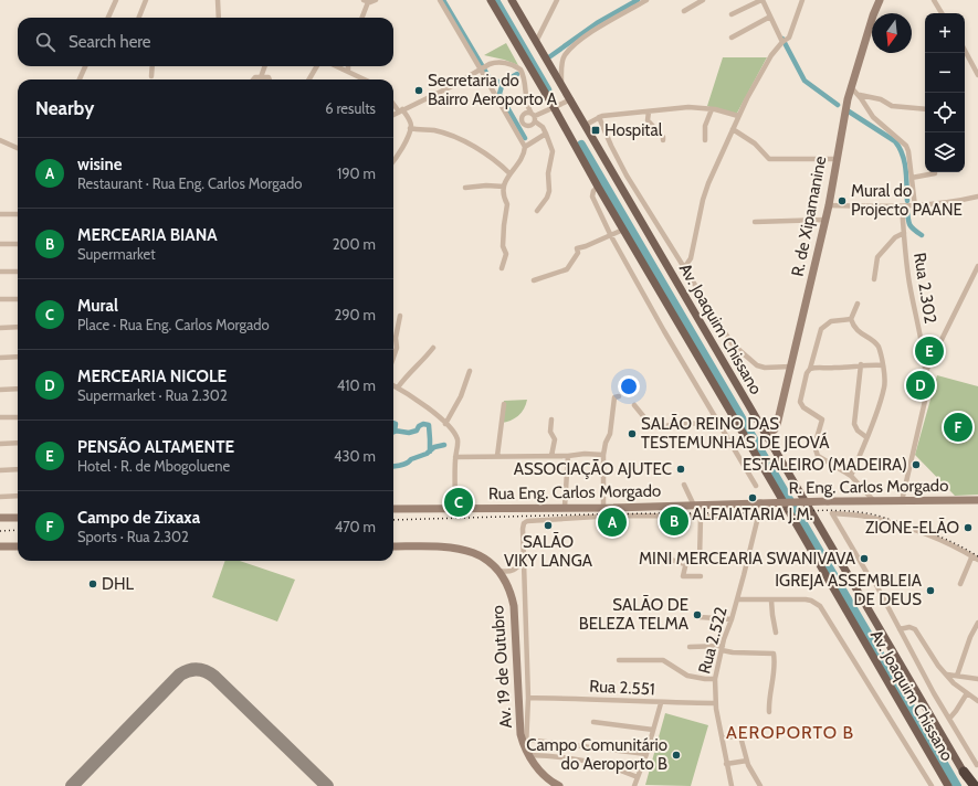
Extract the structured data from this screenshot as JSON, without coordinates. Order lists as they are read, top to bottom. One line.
{"streets":{"main road":["Av. Joaquim Chissano"],"street":["R. de Xipamanine","Rua 2.302","R. Eng. Carlos Morgado","Rua Eng. Carlos Morgado","Rua 2.522","Av. 19 de Outubro","Rua 2.551"]},"crossings":[["R. de Xipamanine","Av. Joaquim Chissano"],["Rua 2.302","R. Eng. Carlos Morgado"],["R. Eng. Carlos Morgado","Rua Eng. Carlos Morgado"],["R. Eng. Carlos Morgado","Rua 2.522"],["Rua Eng. Carlos Morgado","Rua 2.522"],["Rua 2.522","Rua 2.551"]],"districts":["AEROPORTO B"],"places":{"other":["Secretaria do Bairro Aeroporto A","Mural do Projecto PAANE","SALÃO REINO DAS TESTEMUNHAS DE JEOVÁ","ESTALEIRO (MADEIRA)","ASSOCIAÇĀO AJUTEC","ALFAIATARIA J.M.","SALÃO VIKY LANGA","ZIONE-ELÃO","MINI MERCEARIA SWANIVAVA","DHL","IGREJA ASSEMBLEIA DE DEUS","SALÃO DE BELEZA TELMA","Campo Comunitário do Aeroporto B"],"transit":["Hospital"]},"north":"bottom","page":{"map_buttons":["+","−"],"search":"Search here","heading":["Nearby","6 results"],"list":[{"mark":"A","name":"wisine","note":"Restaurant · Rua Eng. Carlos Morgado","value":"190 m"},{"mark":"B","name":"MERCEARIA BIANA","note":"Supermarket","value":"200 m"},{"mark":"C","name":"Mural","note":"Place · Rua Eng. Carlos Morgado","value":"290 m"},{"mark":"D","name":"MERCEARIA NICOLE","note":"Supermarket · Rua 2.302","value":"410 m"},{"mark":"E","name":"PENSÃO ALTAMENTE","note":"Hotel · R. de Mbogoluene","value":"430 m"},{"mark":"F","name":"Campo de Zixaxa","note":"Sports · Rua 2.302","value":"470 m"}],"pins":["E","D","F","C","B","A"]}}
